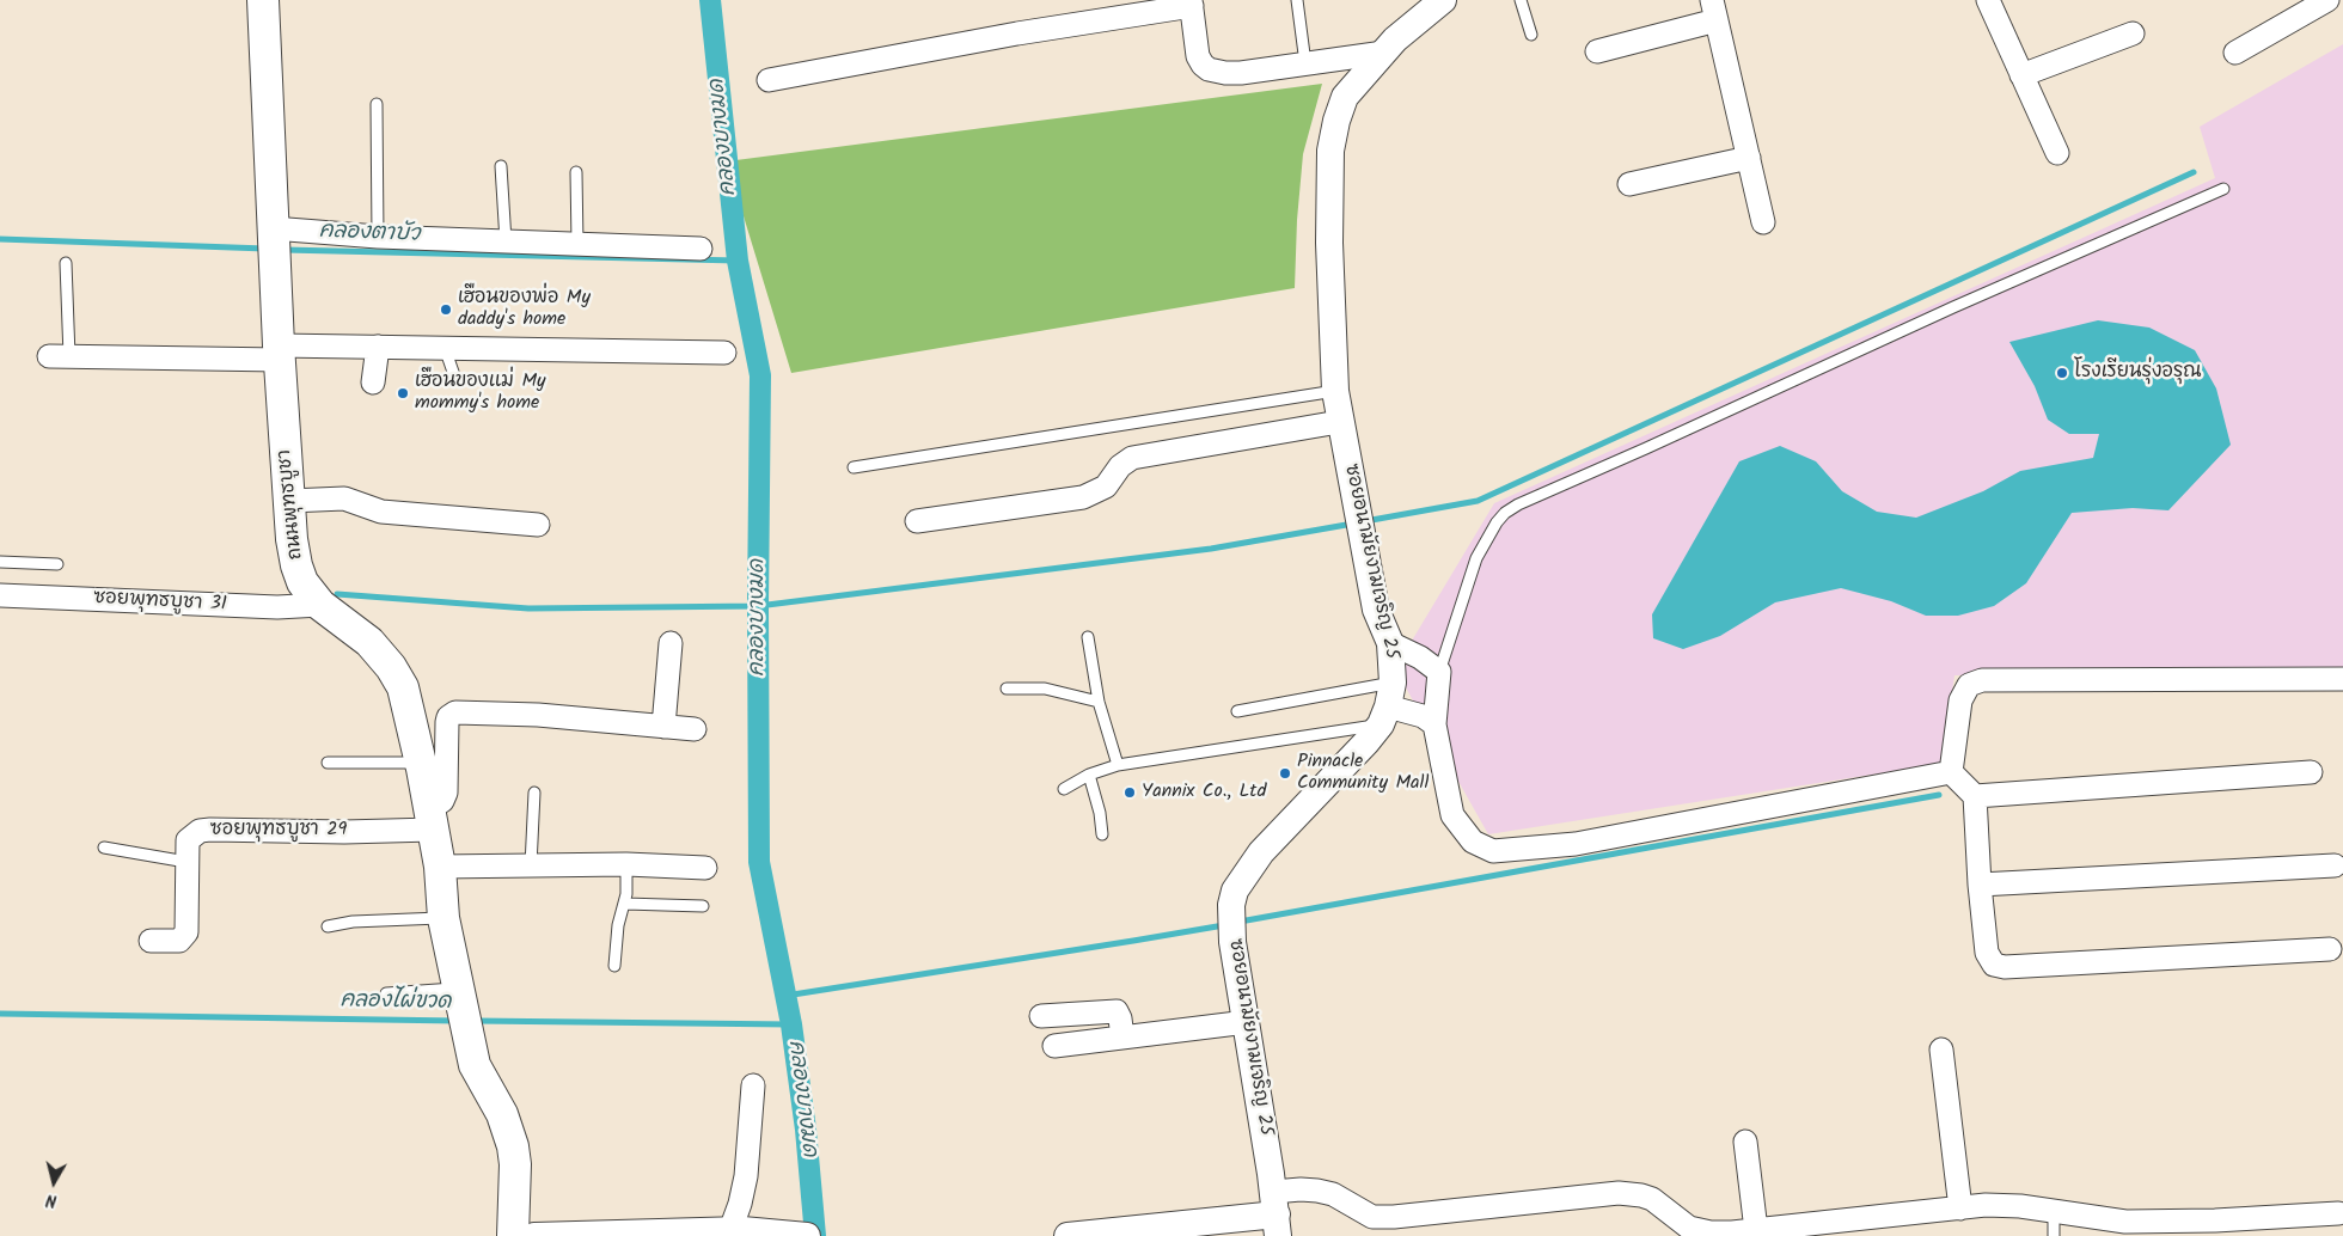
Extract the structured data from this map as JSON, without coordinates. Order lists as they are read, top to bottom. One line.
{"streets":{"main road":["ถนนพุทธบูชา"],"street":["ซอยอนามัยงามเจริญ 25","ซอยพุทธบูชา 31","ซอยพุทธบูชา 29"]},"crossings":[["ถนนพุทธบูชา","ซอยพุทธบูชา 31"],["ถนนพุทธบูชา","ซอยพุทธบูชา 29"]],"water":["คลองบางมด","คลองตาบัว","คลองไผ่ขวด"],"places":["เฮือนของพ่อ My daddy's home","โรงเรียนรุ่งอรุณ","เฮือนของแม่ My mommy's home","Pinnacle Community Mall","Yannix Co., Ltd"],"north":"bottom"}
